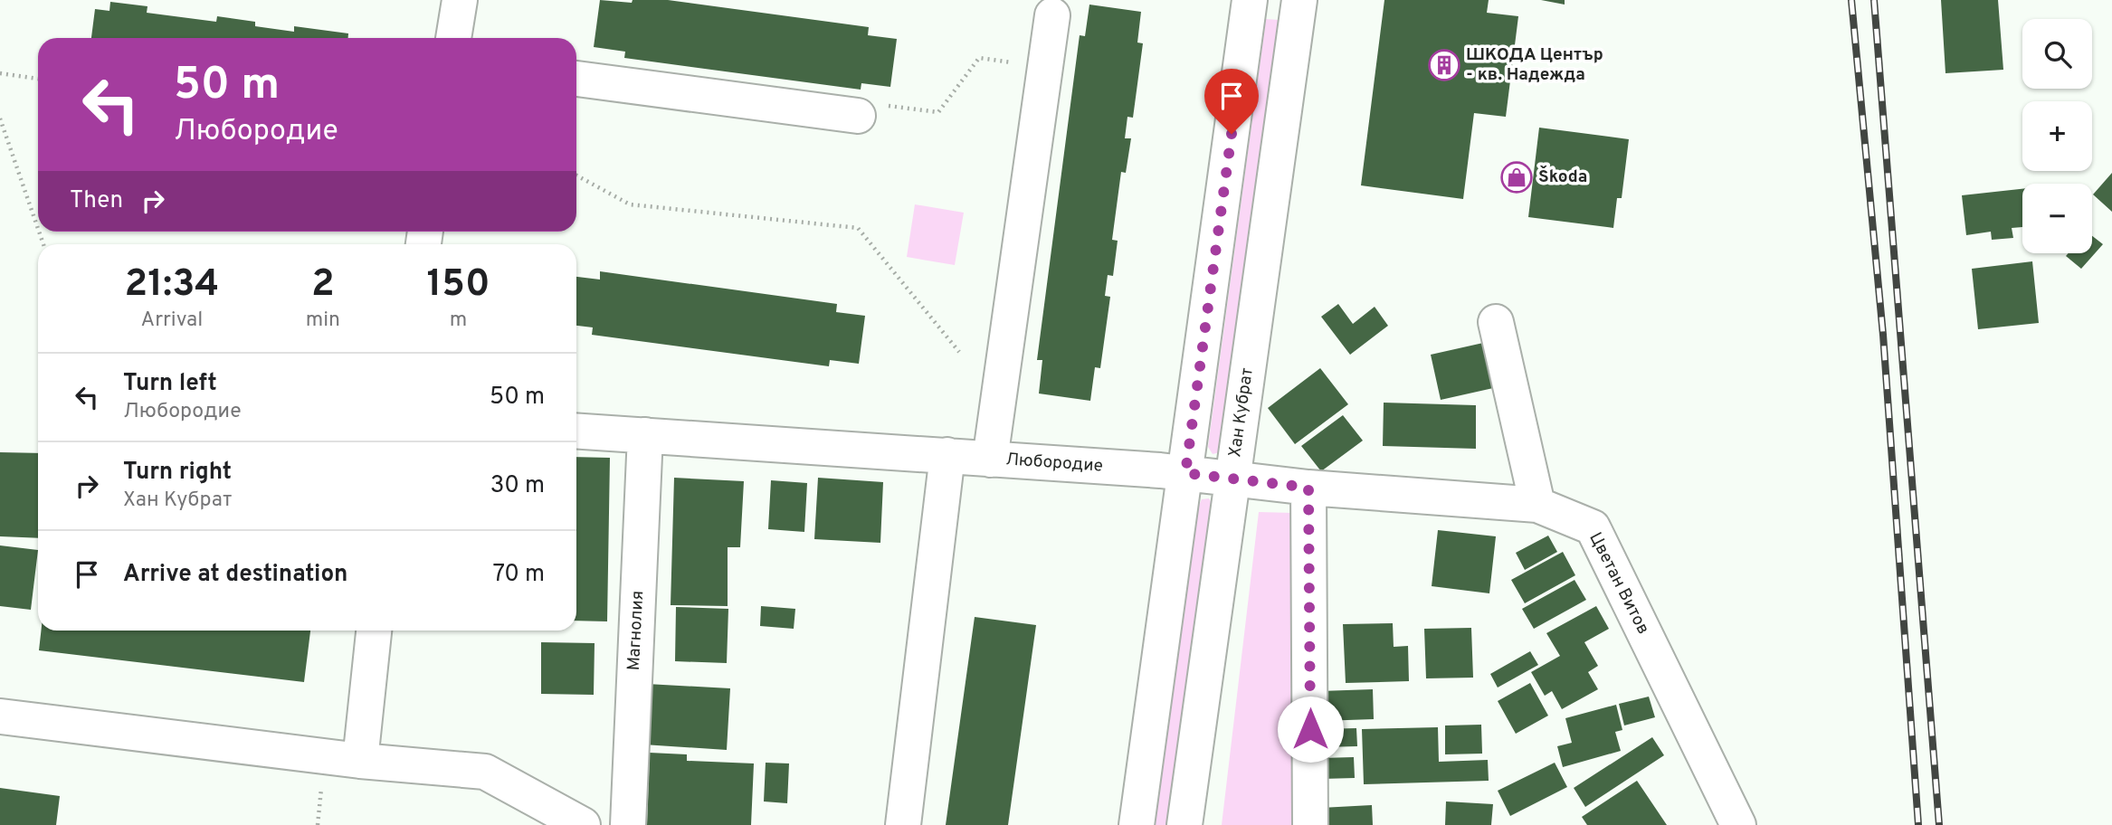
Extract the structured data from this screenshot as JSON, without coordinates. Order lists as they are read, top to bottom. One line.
{"streets":{"street":["Хан Кубрат","Любородие","Цветан Витов","Магнолия"]},"crossings":[["Хан Кубрат","Любородие"],["Любородие","Цветан Витов"],["Любородие","Магнолия"]],"places":{"building":["ШКОДА Център - кв. Надежда"],"shop":["Škoda"]},"page":{"map_buttons":["+","−"],"turn":["50 m","Любородие"],"then":"Then","eta":["21:34","Arrival","2","min","150","m"],"list":[{"name":"Turn left","note":"Любородие","value":"50 m"},{"name":"Turn right","note":"Хан Кубрат","value":"30 m"},{"name":"Arrive at destination","value":"70 m"}]}}
